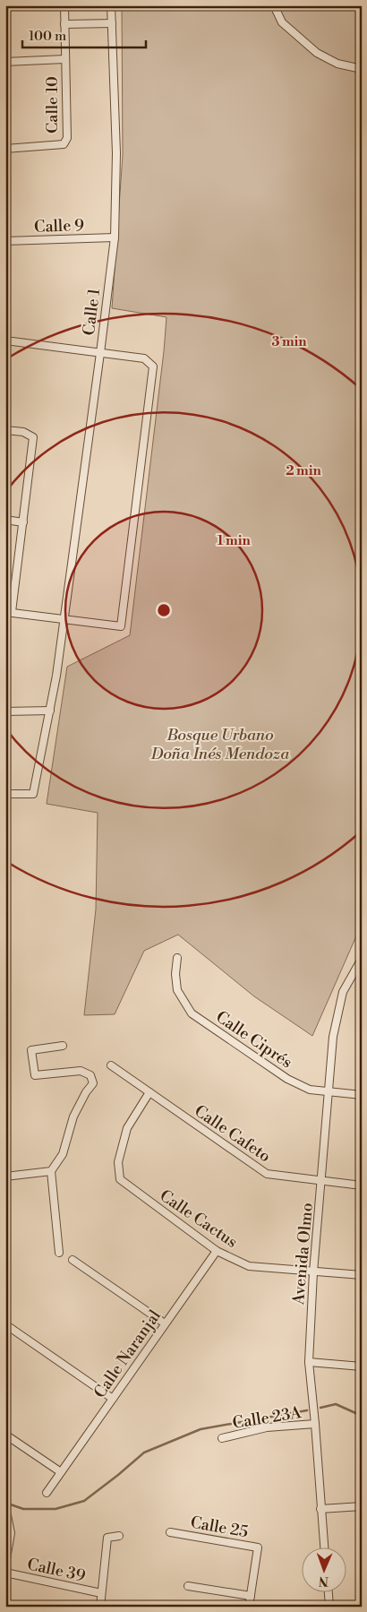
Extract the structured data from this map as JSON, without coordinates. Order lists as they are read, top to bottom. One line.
{"streets":{"street":["Calle 10","Calle 9","Calle 1","Calle Ciprés","Calle Cafeto","Calle Cactus","Avenida Olmo","Calle Naranjal","Calle 23A","Calle 25","Calle 39"]},"crossings":[["Calle 9","Calle 1"],["Calle Ciprés","Avenida Olmo"],["Calle Cafeto","Calle Cactus"],["Calle Cafeto","Avenida Olmo"],["Calle Cactus","Avenida Olmo"],["Calle Cactus","Calle Naranjal"],["Avenida Olmo","Calle 23A"]],"parks":["Bosque Urbano Doña Inés Mendoza"],"scale_bar":"100 m","north":"bottom","rings":["3 min","2 min","1 min"]}
